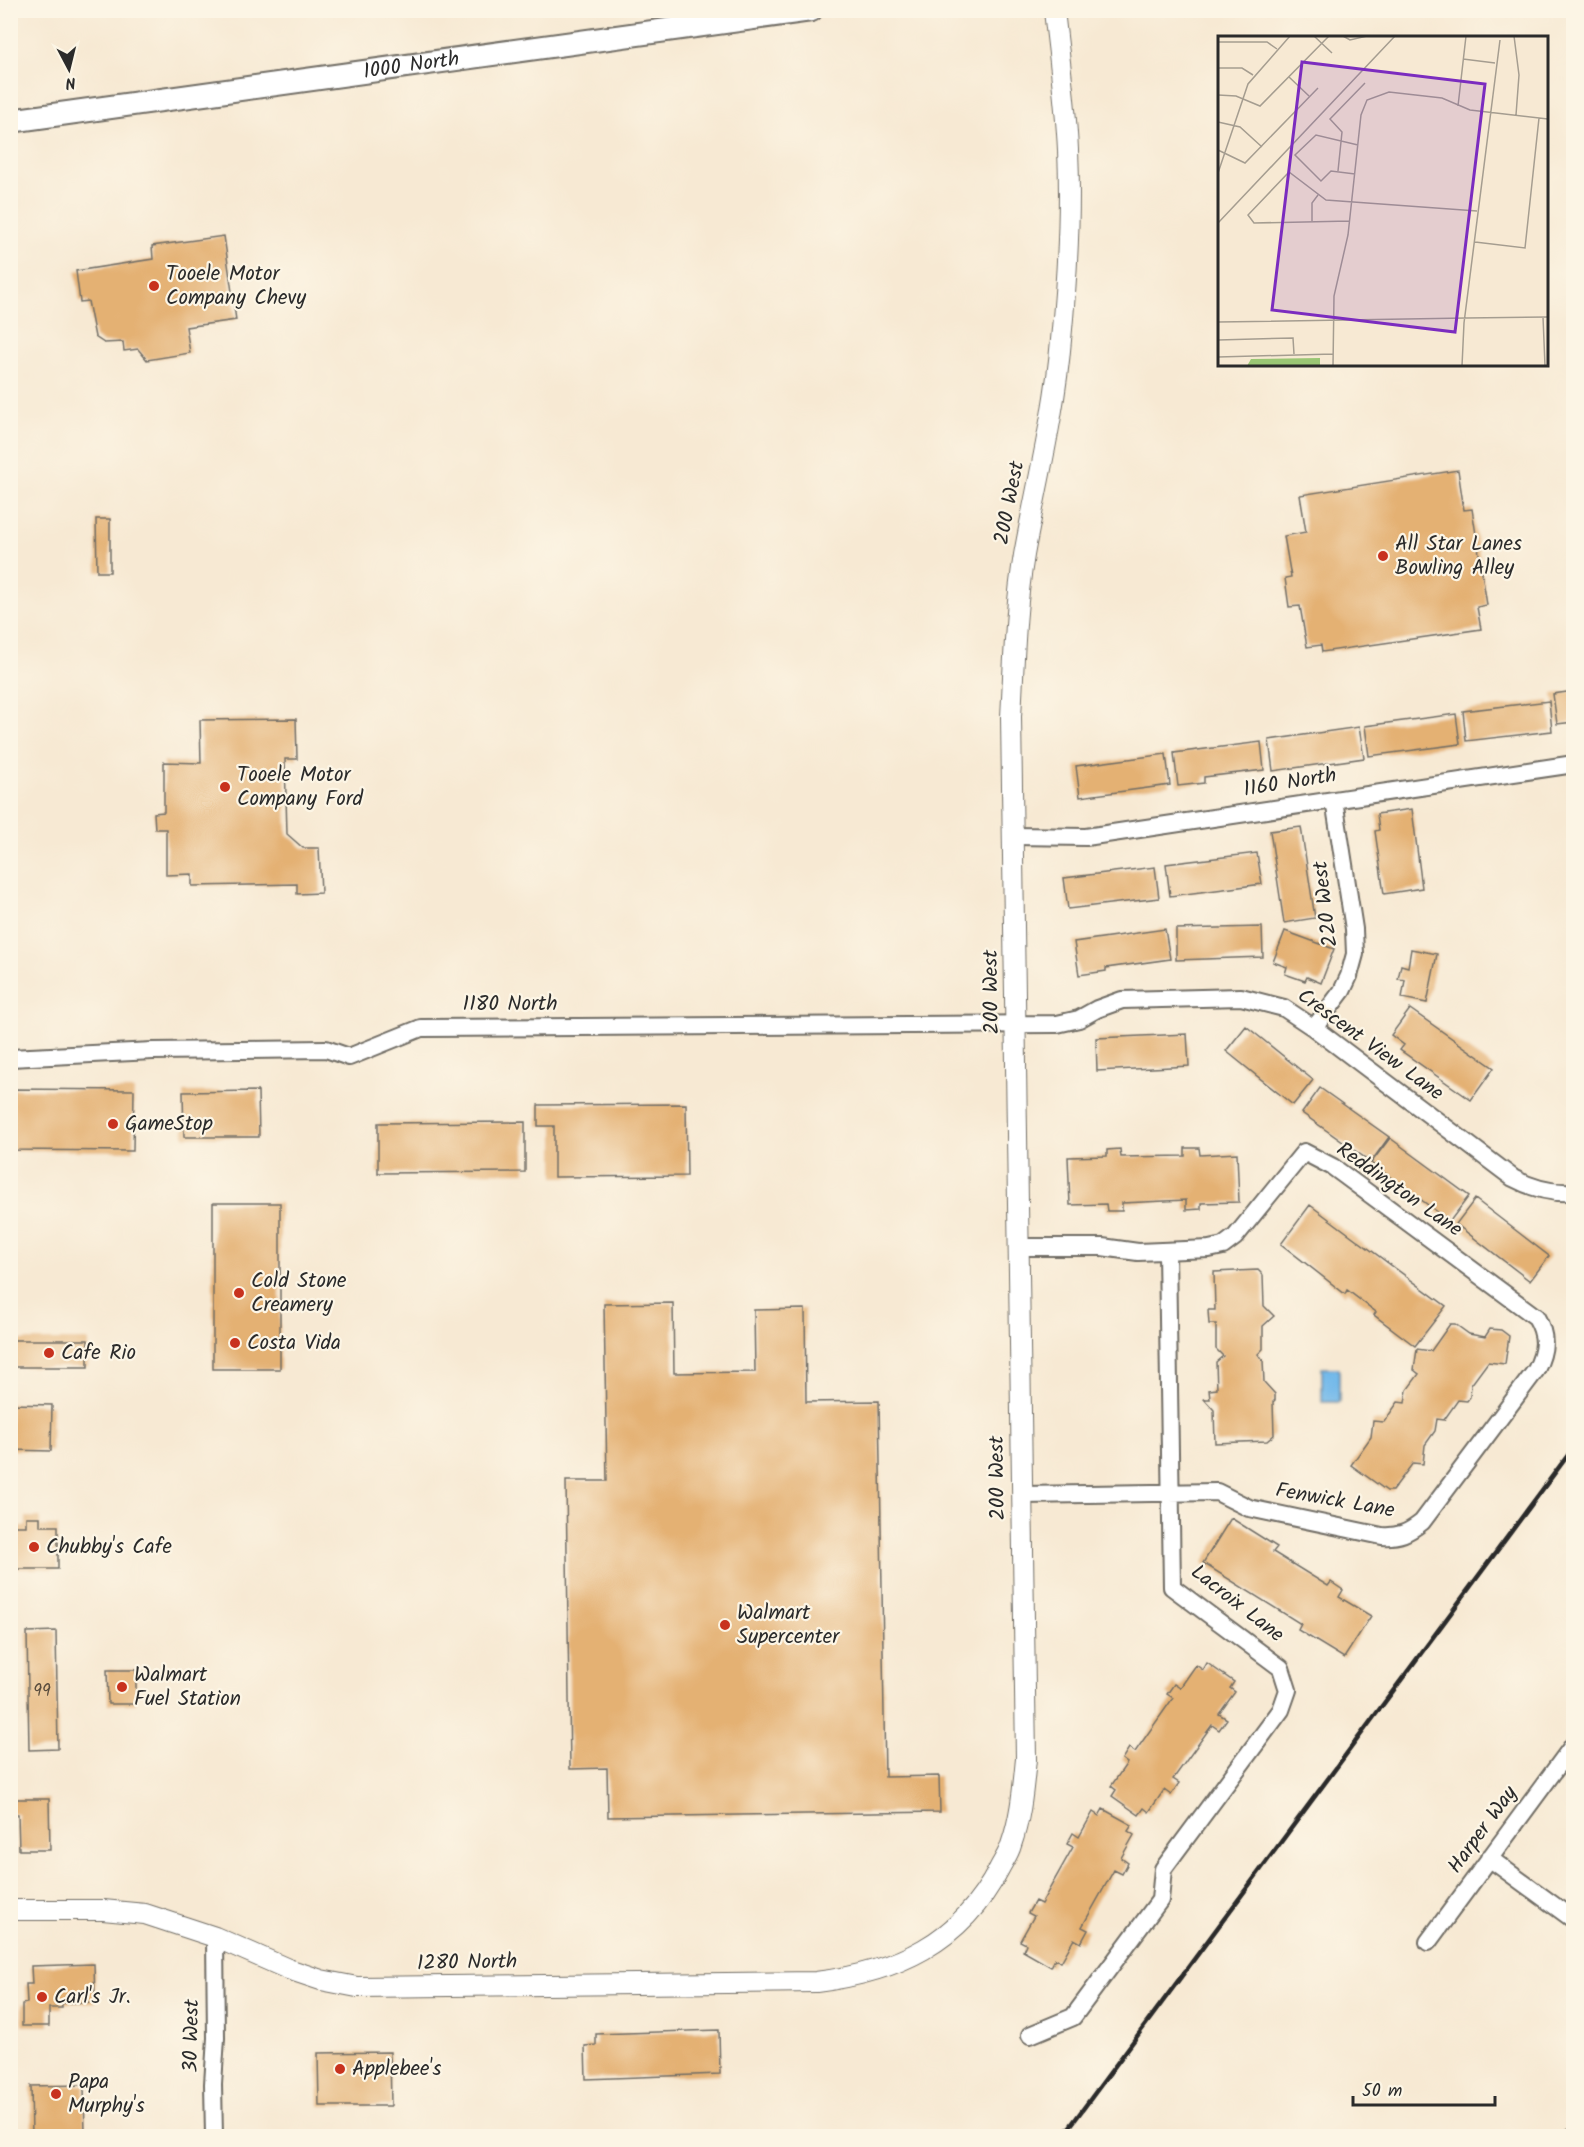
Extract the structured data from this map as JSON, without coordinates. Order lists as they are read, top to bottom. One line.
{"streets":{"main road":["1000 North"],"street":["200 West","1160 North","220 West","1180 North","Crescent View Lane","Reddington Lane","Fenwick Lane","Lacroix Lane","Harper Way","1280 North","30 West"]},"crossings":[["200 West","1160 North"],["200 West","1180 North"],["200 West","Crescent View Lane"],["200 West","Reddington Lane"],["200 West","Fenwick Lane"],["200 West","1280 North"],["1160 North","220 West"],["220 West","Crescent View Lane"],["1180 North","Crescent View Lane"],["Reddington Lane","Fenwick Lane"],["Reddington Lane","Lacroix Lane"],["Fenwick Lane","Lacroix Lane"],["1280 North","30 West"]],"places":["Tooele Motor Company Chevy","All Star Lanes Bowling Alley","Tooele Motor Company Ford","GameStop","Cold Stone Creamery","Costa Vida","Cafe Rio","Chubby's Cafe","Walmart Supercenter","Walmart Fuel Station","Carl's Jr.","Applebee's","Papa Murphy's"],"house_numbers":["99"],"scale_bar":"50 m","north":"bottom"}
